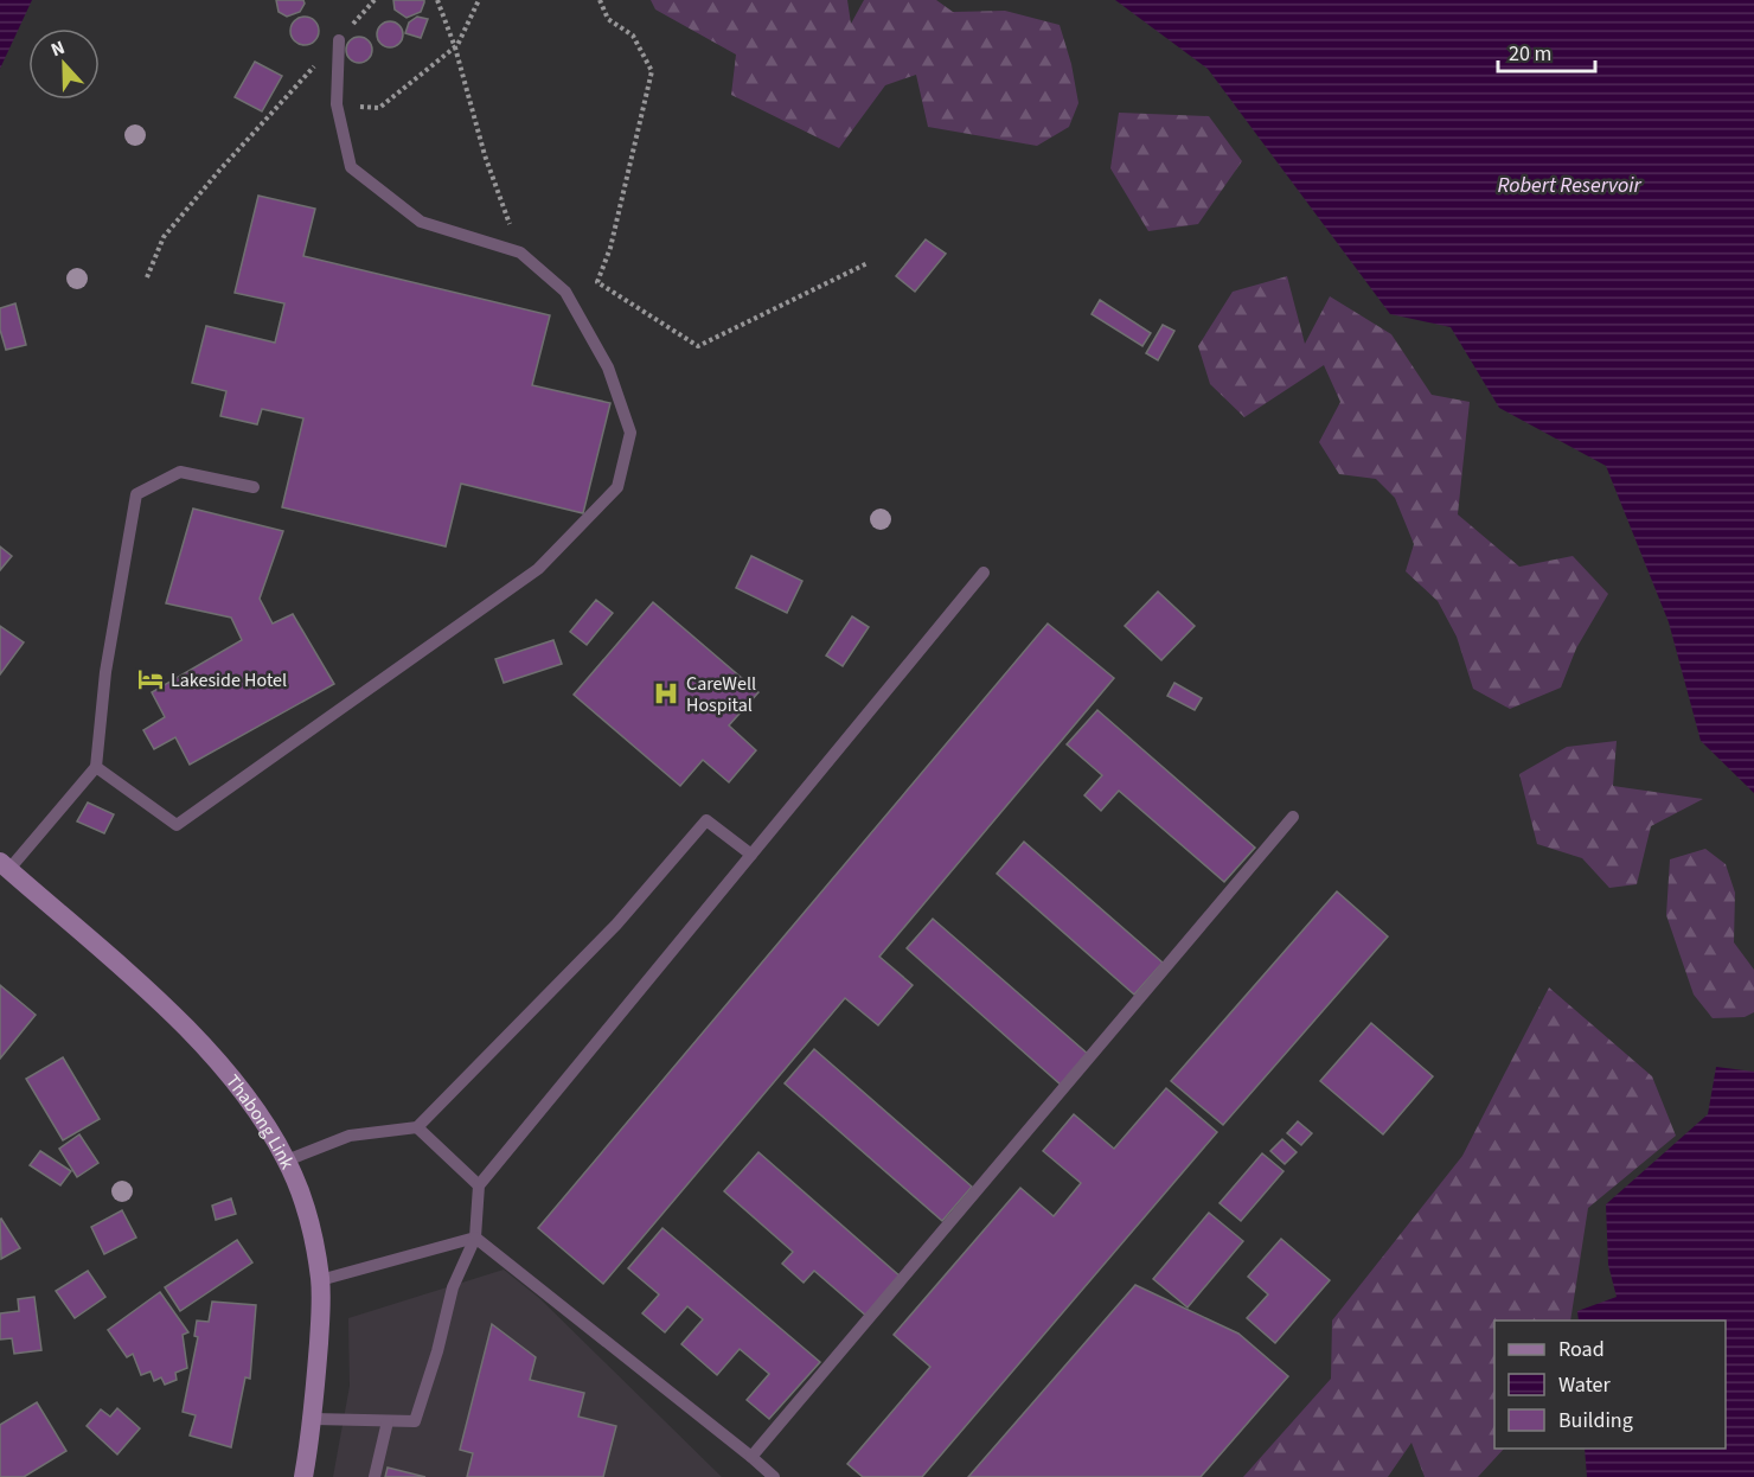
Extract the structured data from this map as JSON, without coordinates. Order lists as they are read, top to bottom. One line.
{"streets":{"main road":["Thabong Link"]},"water":["Robert Reservoir"],"places":{"hotel":["Lakeside Hotel"],"hospital":["CareWell Hospital"]},"legend":["Road","Water","Building"],"scale_bar":"20 m","north":"top"}
